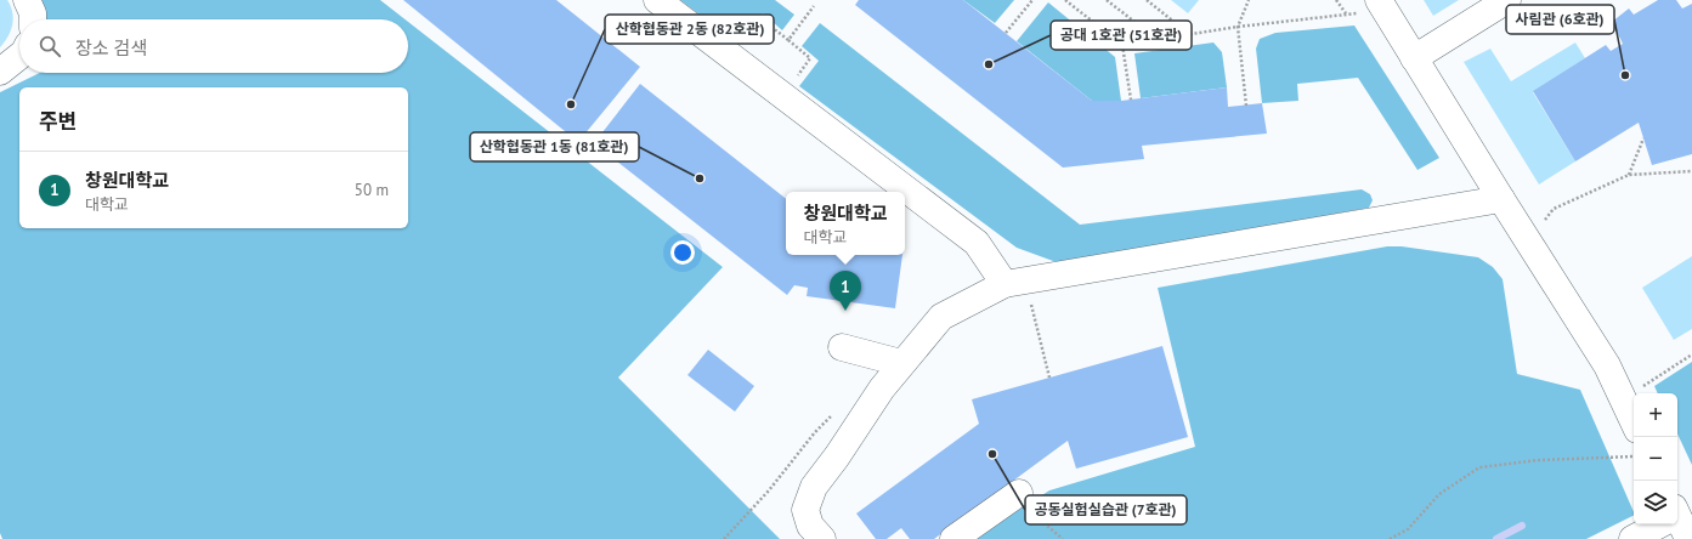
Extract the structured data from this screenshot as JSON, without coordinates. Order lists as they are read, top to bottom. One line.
{"places":["공대 1호관 (51호관)","사림관 (6호관)","산학협동관 2동 (82호관)","산학협동관 1동 (81호관)","공동실험실습관 (7호관)"],"page":{"search":"장소 검색","heading":"주변","list":[{"mark":"1","name":"창원대학교","note":"대학교","value":"50 m"}],"popup":["창원대학교","대학교"],"pins":"1","map_buttons":["+","−"]}}
